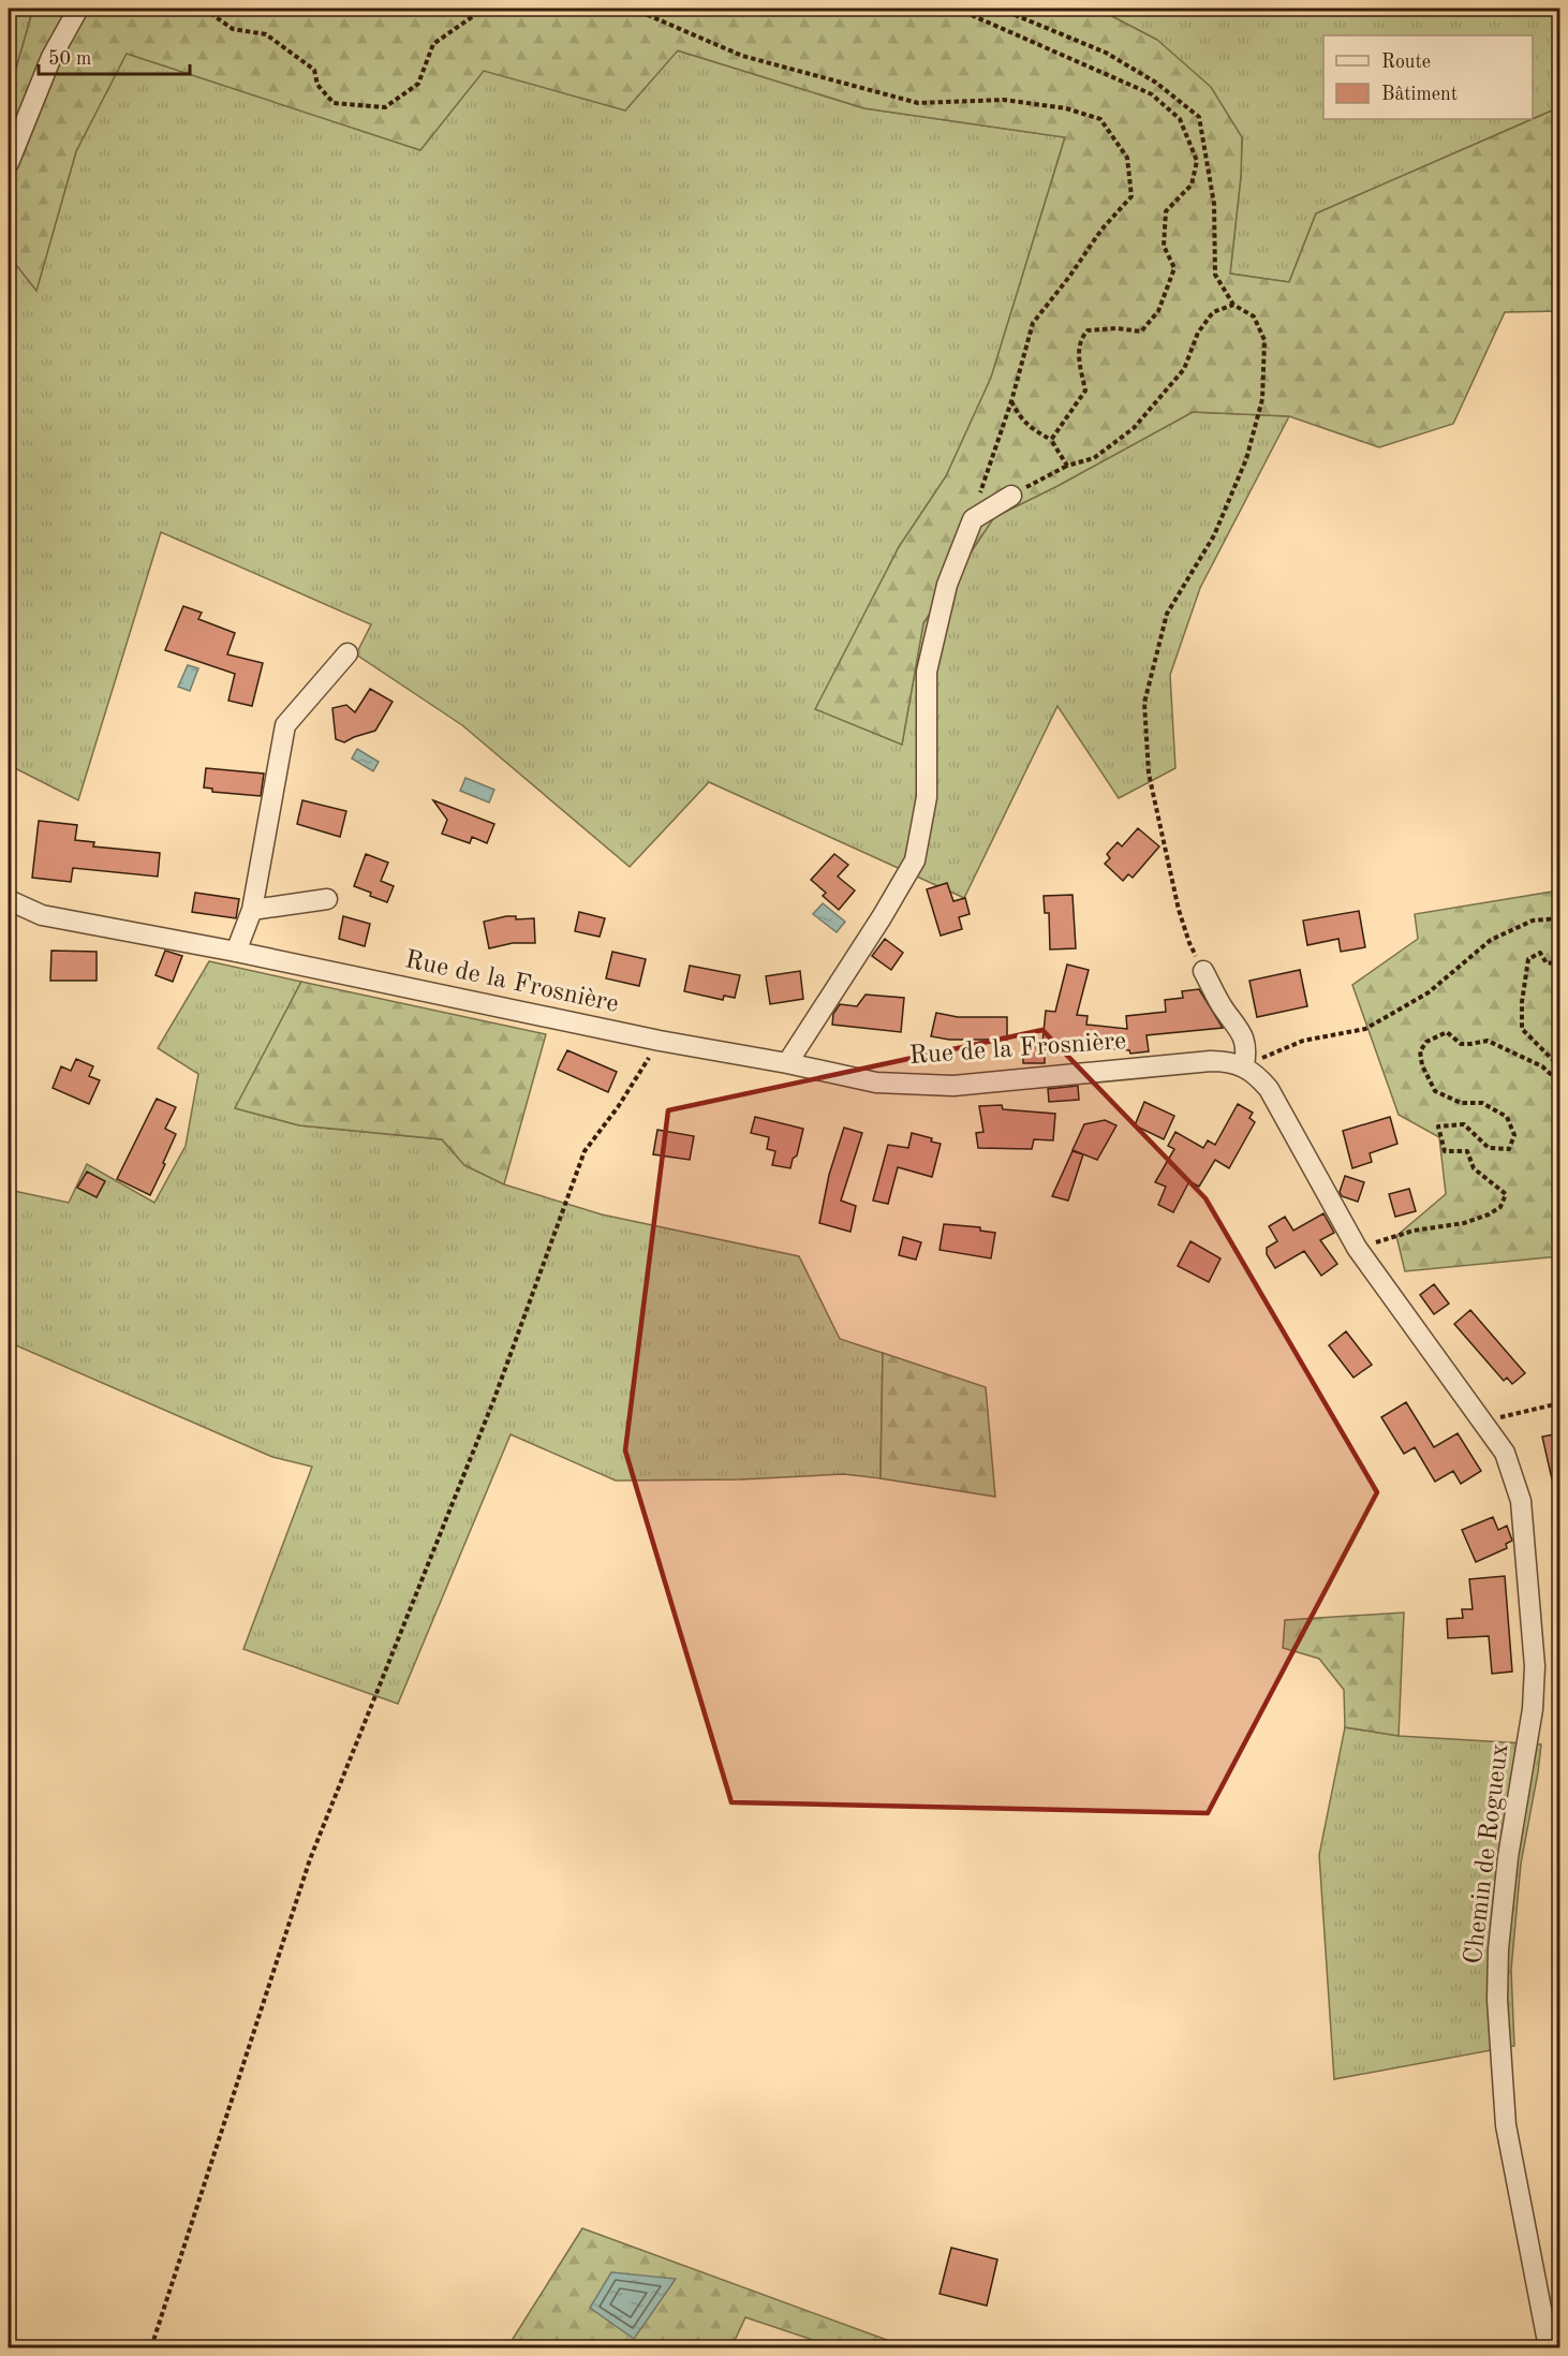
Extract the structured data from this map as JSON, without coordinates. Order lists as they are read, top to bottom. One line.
{"streets":{"street":["Rue de la Frosnière","Chemin de Rogueux"]},"legend":["Route","Bâtiment"],"scale_bar":"50 m"}
